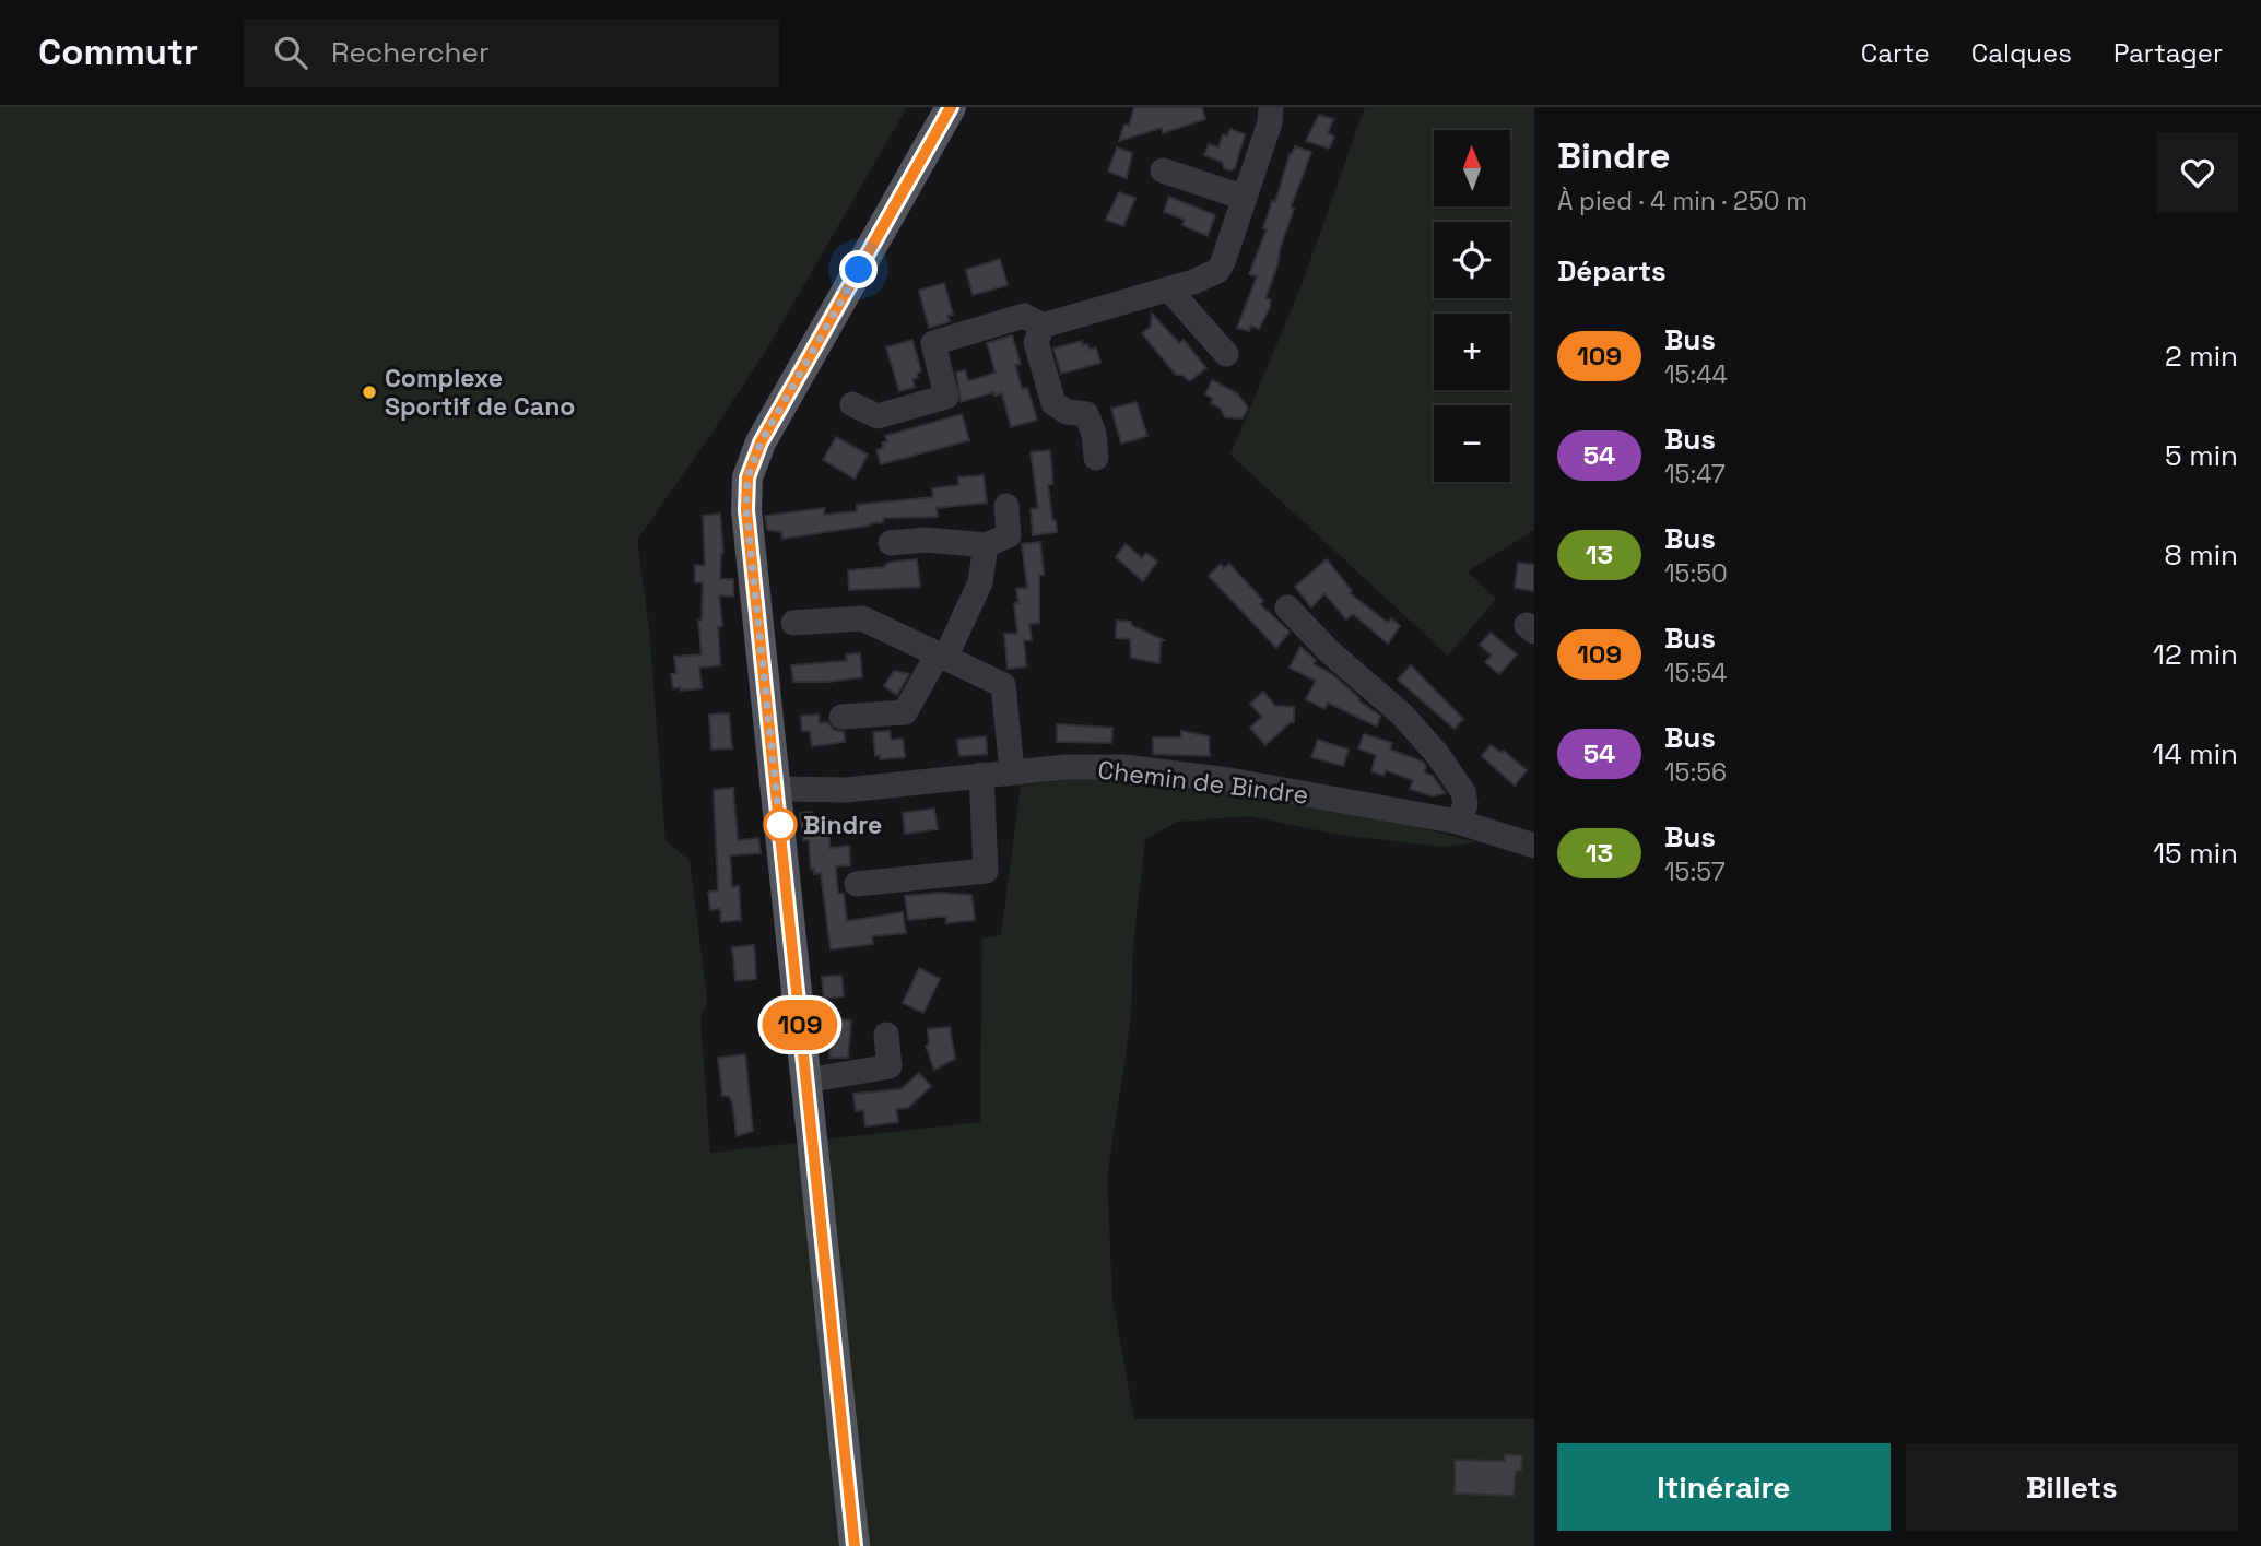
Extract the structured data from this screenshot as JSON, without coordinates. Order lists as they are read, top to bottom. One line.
{"streets":{"street":["Chemin de Bindre"]},"places":["Complexe Sportif de Cano","Bindre"],"lines":["bus line 109"],"north":"top","page":{"header":"Commutr","search":"Rechercher","nav":["Carte","Calques","Partager"],"on_map":"109","heading":[["Bindre","À pied · 4 min · 250 m"],"Départs"],"map_buttons":["+","−"],"list":[{"mark":"109","name":"Bus","note":"15:44","value":"2 min"},{"mark":"54","name":"Bus","note":"15:47","value":"5 min"},{"mark":"13","name":"Bus","note":"15:50","value":"8 min"},{"mark":"109","name":"Bus","note":"15:54","value":"12 min"},{"mark":"54","name":"Bus","note":"15:56","value":"14 min"},{"mark":"13","name":"Bus","note":"15:57","value":"15 min"}],"buttons":["Itinéraire","Billets"]}}
